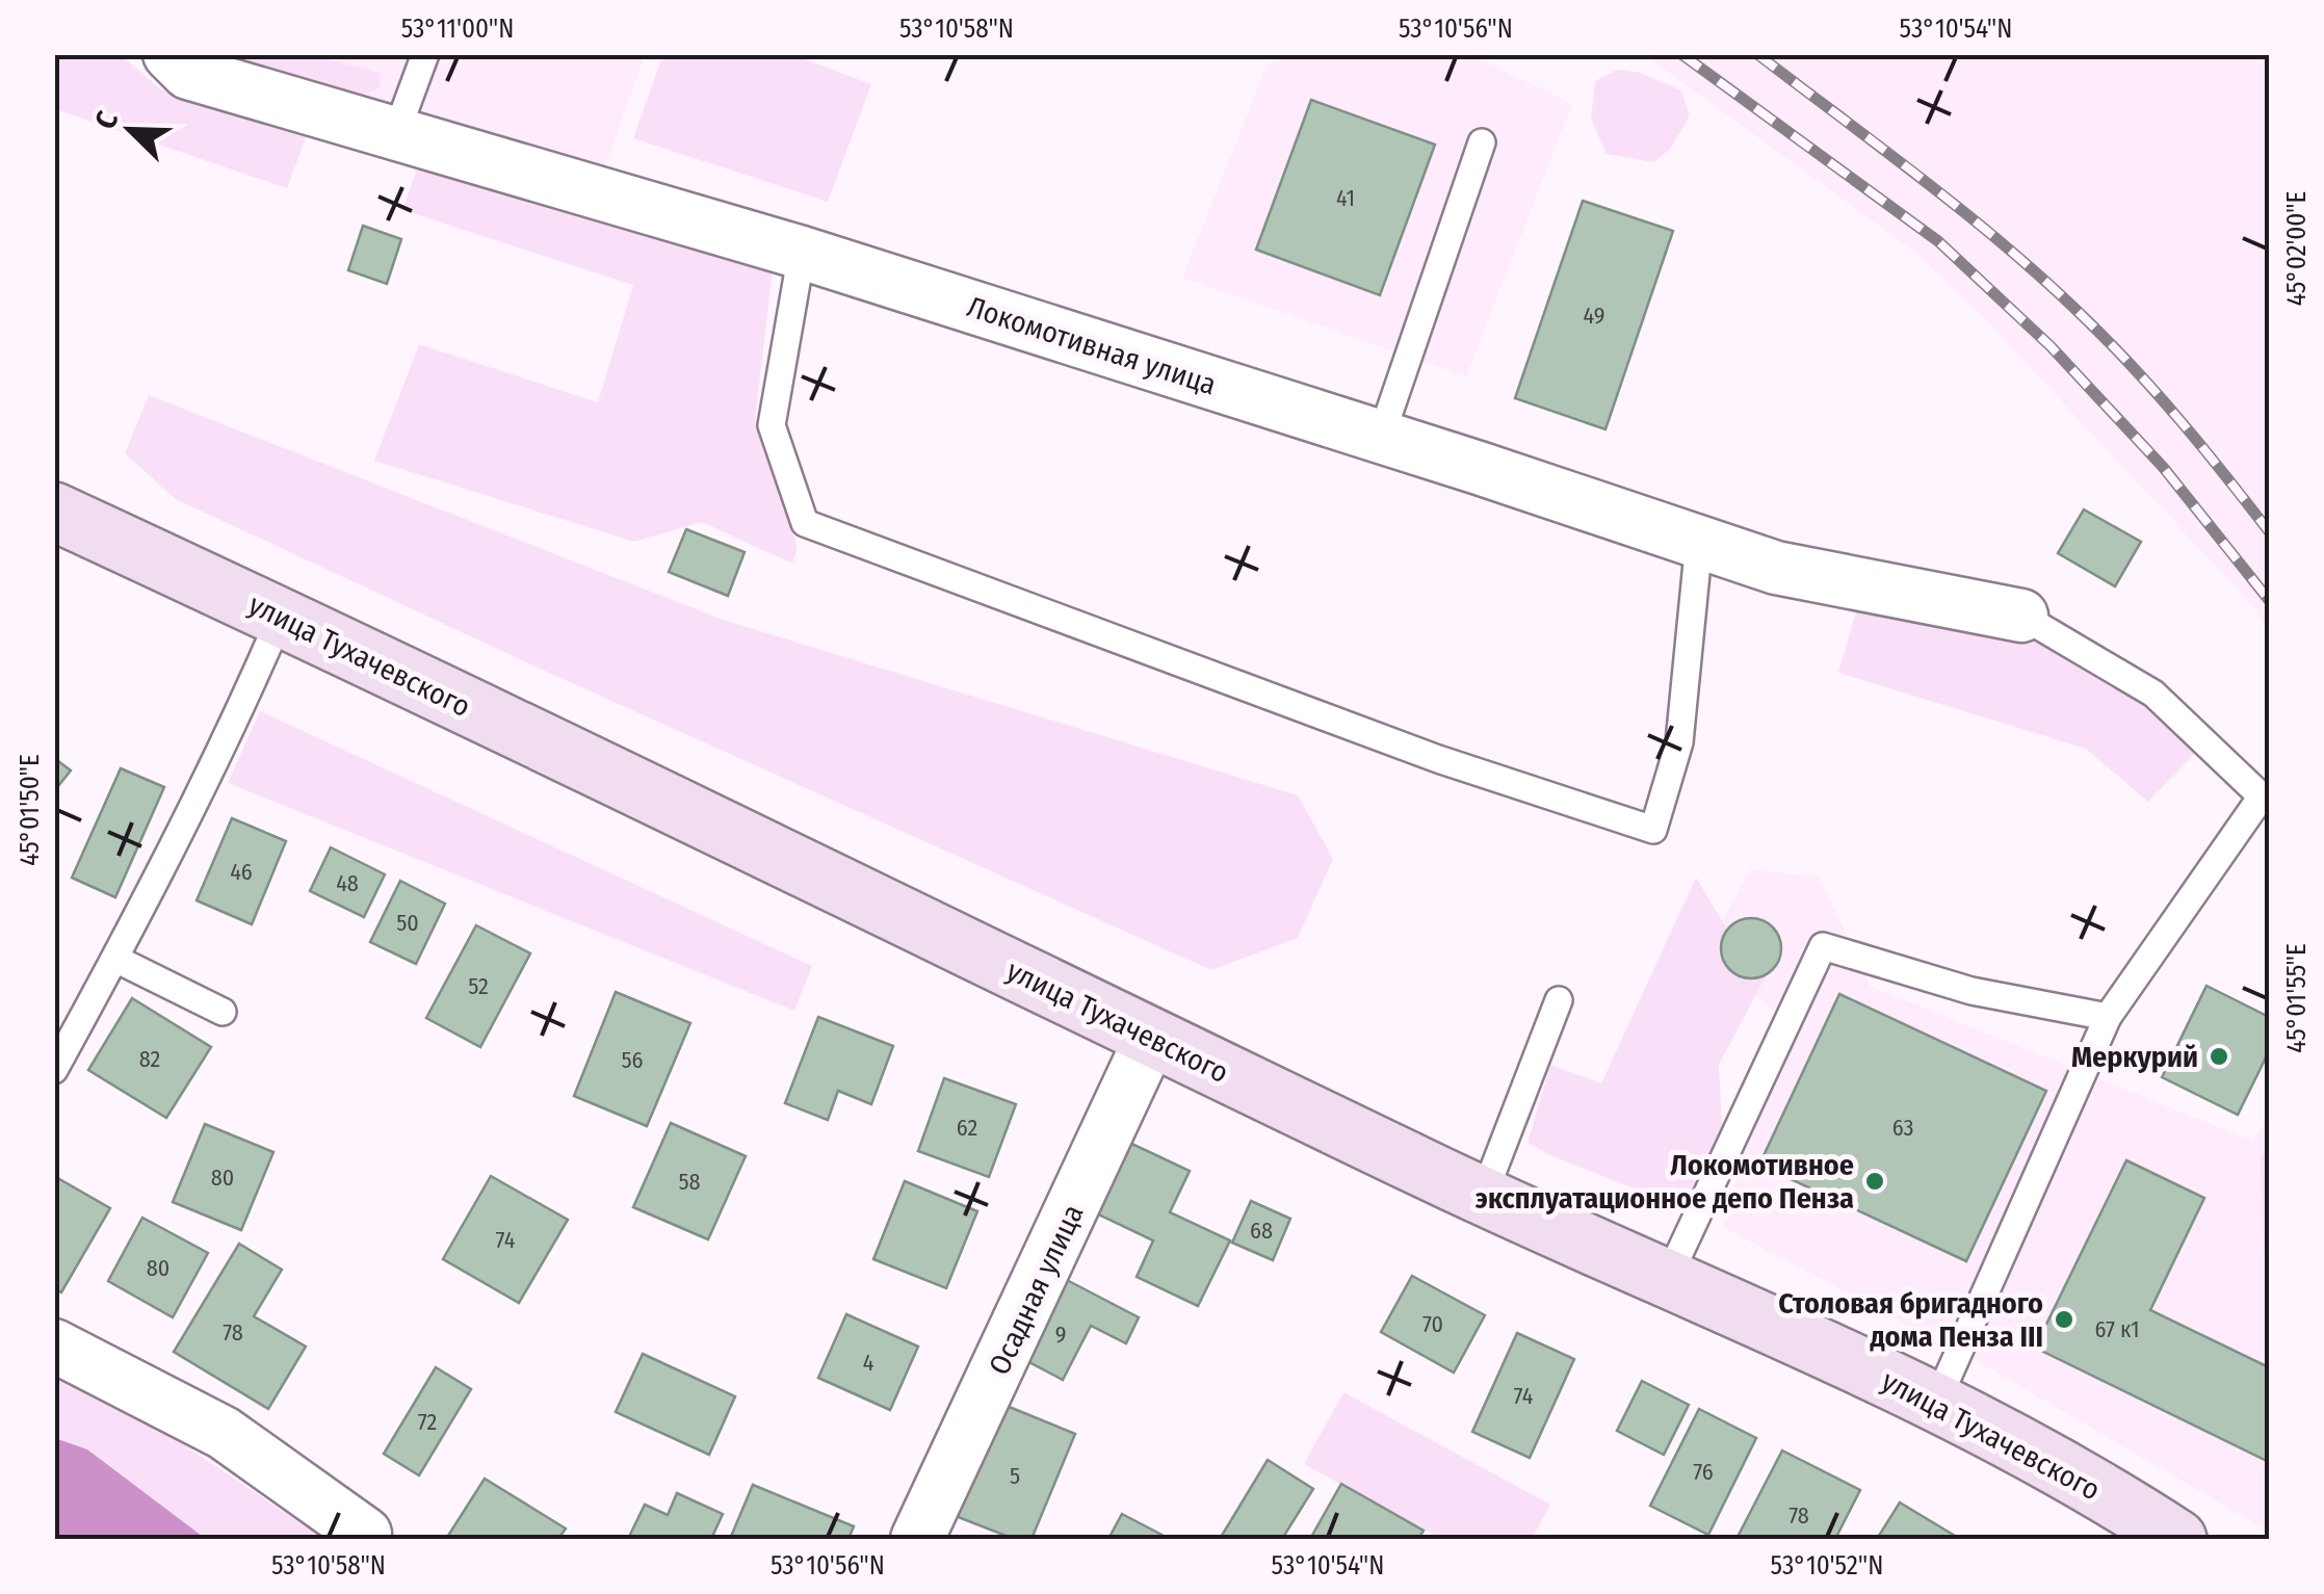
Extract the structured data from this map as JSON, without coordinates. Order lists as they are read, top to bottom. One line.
{"streets":{"main road":["улица Тухачевского"],"street":["Локомотивная улица","Осадная улица"]},"crossings":[["улица Тухачевского","Осадная улица"]],"places":["Меркурий","Локомотивное эксплуатационное депо Пенза","Столовая бригадного дома Пенза III"],"house_numbers":["41","49","46","48","50","52","82","56","62","63","80","58","68","74","80","70","67 к1","78","9","4","74","72","76","5","78"],"north":"top left","coordinates":["53°11'00\"N","53°10'58\"N","53°10'56\"N","53°10'54\"N","45°02'00\"E","45°01'50\"E","45°01'55\"E","53°10'52\"N"]}
